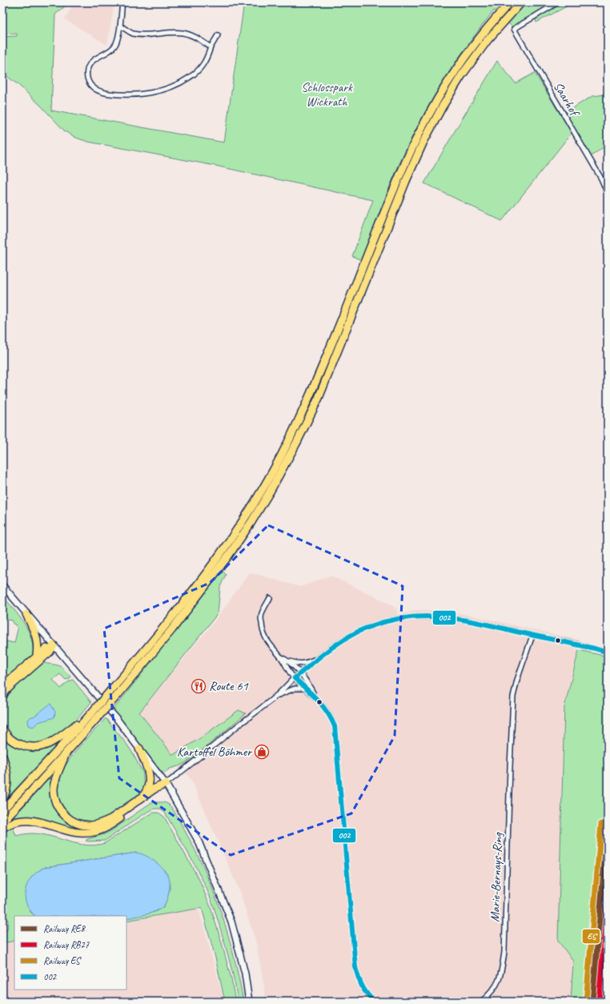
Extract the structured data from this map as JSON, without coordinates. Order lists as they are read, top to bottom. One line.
{"streets":{"street":["Saarhof","Marie-Bernays-Ring"]},"parks":["Schlosspark Wickrath"],"places":{"restaurant":["Route 61"],"shop":["Kartoffel Böhmer"]},"lines":["transit line 002","rail line ES","rail line RE8","rail line RB27"],"legend":["Railway RE8","Railway RB27","Railway ES","002"]}
